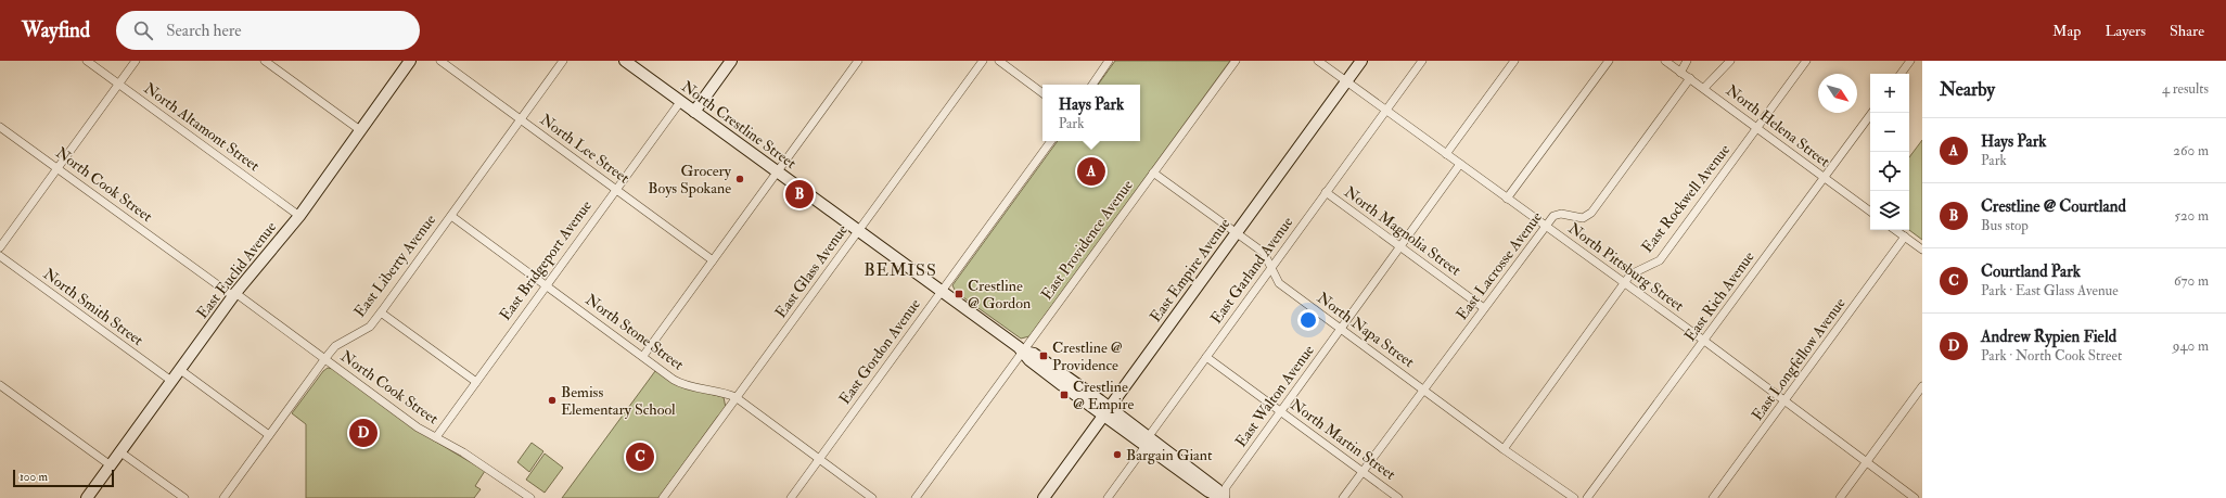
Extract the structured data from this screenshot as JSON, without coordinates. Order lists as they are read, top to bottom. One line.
{"streets":{"main road":["North Crestline Street","East Euclid Avenue","East Empire Avenue"],"street":["North Helena Street","North Altamont Street","North Lee Street","North Cook Street","East Rockwell Avenue","North Magnolia Street","East Providence Avenue","East Bridgeport Avenue","East Liberty Avenue","East Lacrosse Avenue","North Pittsburg Street","East Garland Avenue","East Glass Avenue","East Rich Avenue","North Smith Street","North Napa Street","North Stone Street","East Gordon Avenue","East Longfellow Avenue","East Walton Avenue","North Martin Street"]},"crossings":[["North Crestline Street","East Providence Avenue"],["North Crestline Street","East Bridgeport Avenue"],["North Crestline Street","East Empire Avenue"],["North Crestline Street","East Garland Avenue"],["North Crestline Street","East Glass Avenue"],["North Crestline Street","East Gordon Avenue"],["North Crestline Street","East Walton Avenue"],["North Helena Street","East Rockwell Avenue"],["North Helena Street","East Lacrosse Avenue"],["North Helena Street","East Rich Avenue"],["North Altamont Street","East Euclid Avenue"],["North Lee Street","East Bridgeport Avenue"],["North Lee Street","East Liberty Avenue"],["North Cook Street","East Bridgeport Avenue"],["North Cook Street","East Liberty Avenue"],["North Cook Street","East Euclid Avenue"],["East Rockwell Avenue","North Pittsburg Street"],["East Rockwell Avenue","North Napa Street"],["North Magnolia Street","East Lacrosse Avenue"],["North Magnolia Street","East Garland Avenue"],["North Magnolia Street","East Walton Avenue"],["East Providence Avenue","North Napa Street"],["East Bridgeport Avenue","North Stone Street"],["East Liberty Avenue","North Stone Street"],["East Lacrosse Avenue","North Pittsburg Street"],["East Lacrosse Avenue","North Napa Street"],["East Lacrosse Avenue","North Martin Street"],["North Pittsburg Street","East Empire Avenue"],["North Pittsburg Street","East Garland Avenue"],["North Pittsburg Street","East Rich Avenue"],["North Pittsburg Street","East Longfellow Avenue"],["North Pittsburg Street","East Walton Avenue"],["East Euclid Avenue","North Smith Street"],["East Empire Avenue","North Napa Street"],["East Garland Avenue","North Napa Street"],["East Garland Avenue","North Martin Street"],["East Glass Avenue","North Stone Street"],["North Napa Street","East Walton Avenue"],["North Stone Street","East Gordon Avenue"],["East Walton Avenue","North Martin Street"]],"districts":["BEMISS"],"places":{"other":["Grocery Boys Spokane","Bemiss Elementary School","Bargain Giant"],"transit":["Crestline @ Gordon","Crestline @ Providence","Crestline @ Empire"]},"scale_bar":"100 m","north":"bottom right","page":{"header":"Wayfind","search":"Search here","nav":["Map","Layers","Share"],"heading":["Nearby","4 results"],"map_buttons":["+","−"],"popup":["Hays Park","Park"],"list":[{"mark":"A","name":"Hays Park","note":"Park","value":"260 m"},{"mark":"B","name":"Crestline @ Courtland","note":"Bus stop","value":"520 m"},{"mark":"C","name":"Courtland Park","note":"Park · East Glass Avenue","value":"670 m"},{"mark":"D","name":"Andrew Rypien Field","note":"Park · North Cook Street","value":"940 m"}],"pins":["A","B","D","C"],"scale":"100 m"}}
